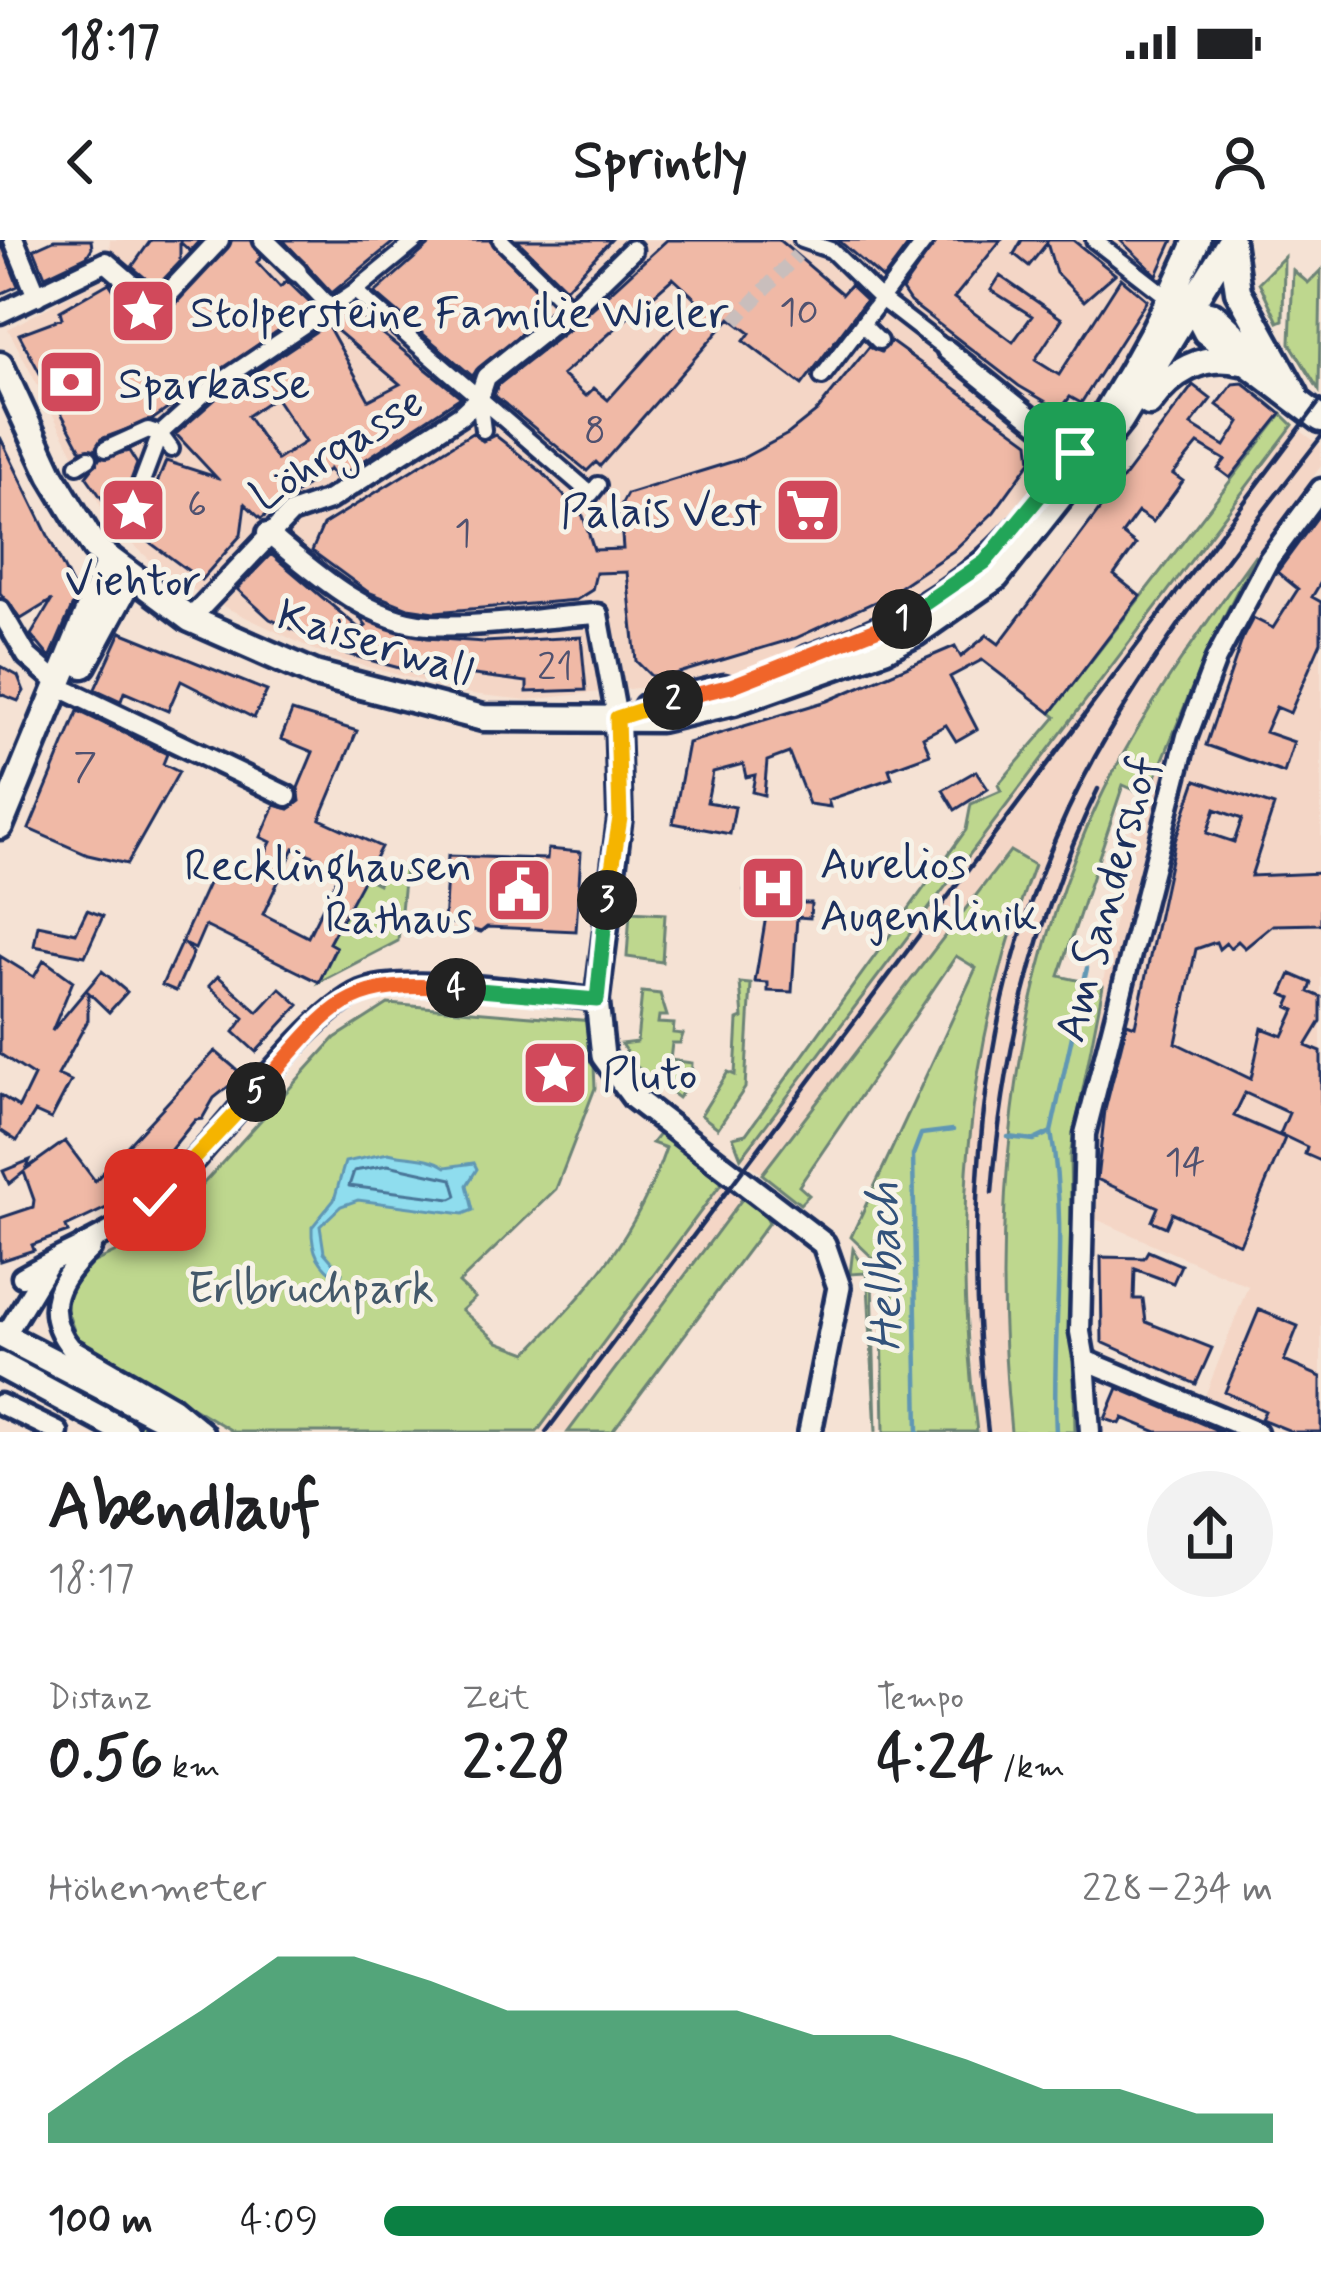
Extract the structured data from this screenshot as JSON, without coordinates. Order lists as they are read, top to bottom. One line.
{"streets":{"main road":["Kaiserwall"],"street":["Löhrgasse","Am Sandershof"]},"crossings":[["Löhrgasse","Kaiserwall"]],"water":["Hellbach"],"parks":["Erlbruchpark"],"places":{"place":["Stolpersteine Familie Wieler","Viehtor","Pluto"],"bank":["Sparkasse"],"supermarket":["Palais Vest"],"hospital":["Aurelios Augenklinik"],"public building":["Recklinghausen Rathaus"]},"house_numbers":["10","8","6","1","21","7","14"],"page":{"status":"18:17","header":"Sprintly","pins":["1","2","3","4","5"],"heading":["Abendlauf","18:17"],"stats":[["Distanz","0.56 km"],["Zeit","2:28"],["Tempo","4:24 /km"]],"chart":["Höhenmeter","228–234 m"],"list":[{"name":"100 m","note":"4:09"}]}}
